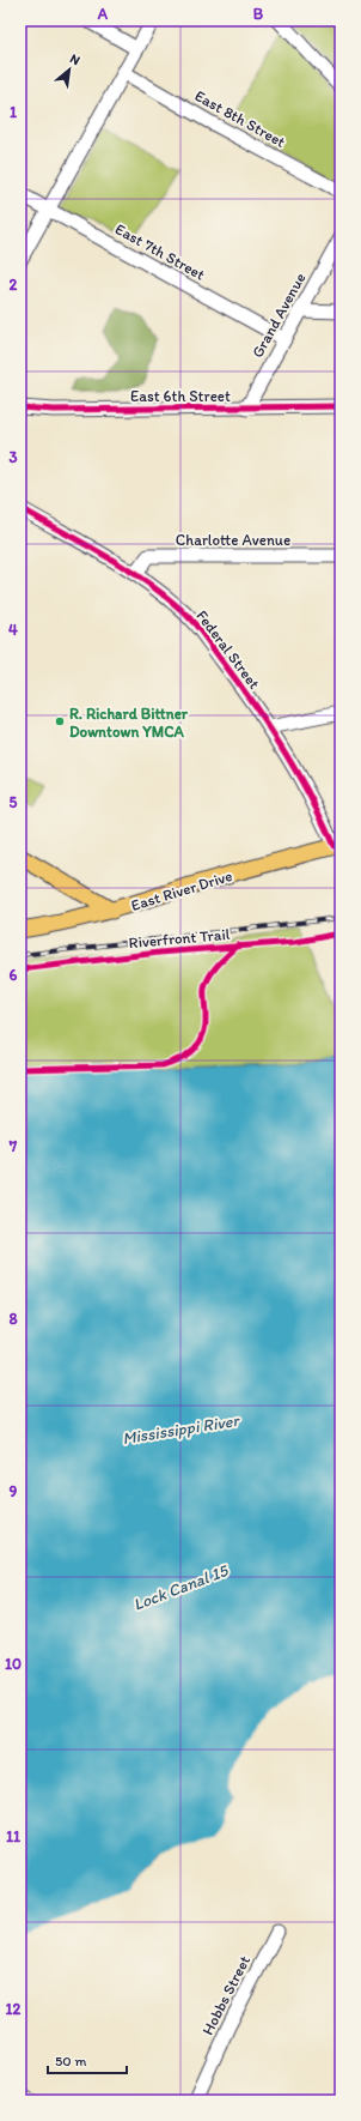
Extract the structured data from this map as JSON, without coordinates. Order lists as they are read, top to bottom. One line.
{"streets":{"main road":["East River Drive"],"street":["East 8th Street","East 7th Street","Grand Avenue","East 6th Street","Charlotte Avenue","Federal Street","Hobbs Street"],"cycle path":["Riverfront Trail"]},"crossings":[["East 7th Street","Grand Avenue"],["Grand Avenue","East 6th Street"],["Charlotte Avenue","Federal Street"],["Federal Street","East River Drive"]],"water":["Mississippi River","Lock Canal 15"],"places":["R. Richard Bittner Downtown YMCA"],"scale_bar":"50 m","north":"top right","grid":{"columns":["A","B"],"rows":["1","2","3","4","5","6","7","8","9","10","11","12"]}}
